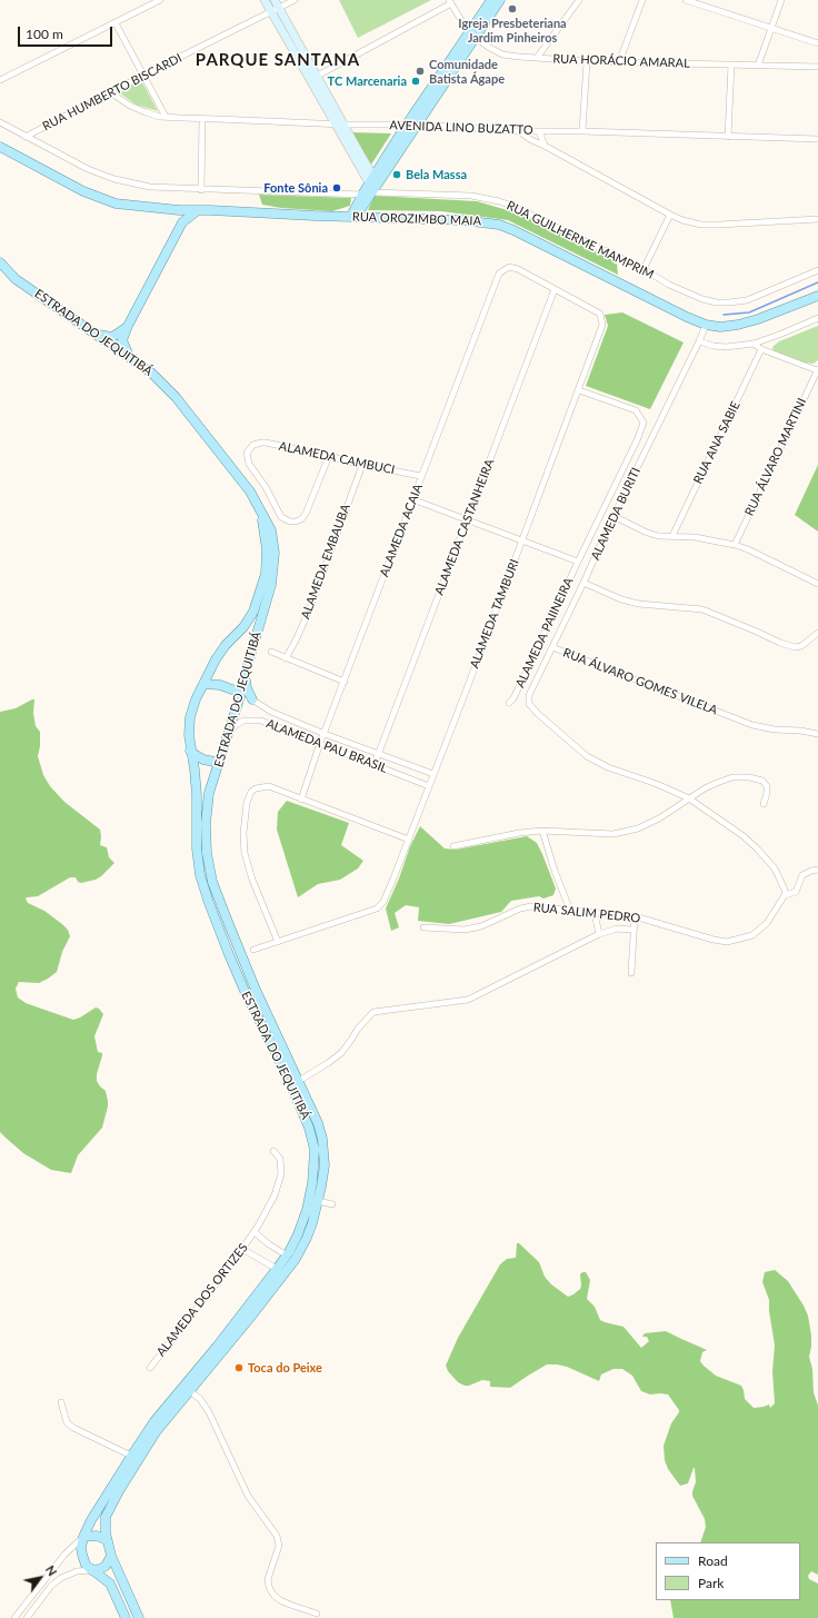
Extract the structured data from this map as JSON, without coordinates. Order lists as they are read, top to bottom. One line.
{"streets":{"main road":["RUA OROZIMBO MAIA","ESTRADA DO JEQUITIBÁ"],"street":["RUA HORÁCIO AMARAL","RUA HUMBERTO BISCARDI","AVENIDA LINO BUZATTO","RUA GUILHERME MAMPRIM","RUA ANA SABIE","RUA ÁLVARO MARTINI","ALAMEDA CAMBUCI","ALAMEDA BURITI","ALAMEDA CASTANHEIRA","ALAMEDA ACAIA","ALAMEDA EMBAUBA","ALAMEDA TAMBURI","ALAMEDA PAIINEIRA","RUA ÁLVARO GOMES VILELA","ALAMEDA PAU BRASIL","RUA SALIM PEDRO","ALAMEDA DOS ORTIZES"]},"crossings":[["RUA HUMBERTO BISCARDI","AVENIDA LINO BUZATTO"],["RUA OROZIMBO MAIA","ALAMEDA BURITI"],["ESTRADA DO JEQUITIBÁ","ALAMEDA PAU BRASIL"],["ALAMEDA CAMBUCI","ALAMEDA ACAIA"],["ALAMEDA CAMBUCI","ALAMEDA EMBAUBA"],["ALAMEDA BURITI","RUA ÁLVARO GOMES VILELA"],["ALAMEDA CASTANHEIRA","ALAMEDA ACAIA"],["ALAMEDA CASTANHEIRA","ALAMEDA TAMBURI"],["ALAMEDA CASTANHEIRA","ALAMEDA PAU BRASIL"],["ALAMEDA ACAIA","ALAMEDA TAMBURI"],["ALAMEDA ACAIA","ALAMEDA PAU BRASIL"],["ALAMEDA TAMBURI","ALAMEDA PAIINEIRA"],["ALAMEDA TAMBURI","ALAMEDA PAU BRASIL"]],"districts":["PARQUE SANTANA"],"places":["Igreja Presbeteriana Jardim Pinheiros","Comunidade Batista Ágape","TC Marcenaria","Bela Massa","Fonte Sônia","Toca do Peixe"],"legend":["Road","Park"],"scale_bar":"100 m","north":"top right"}
